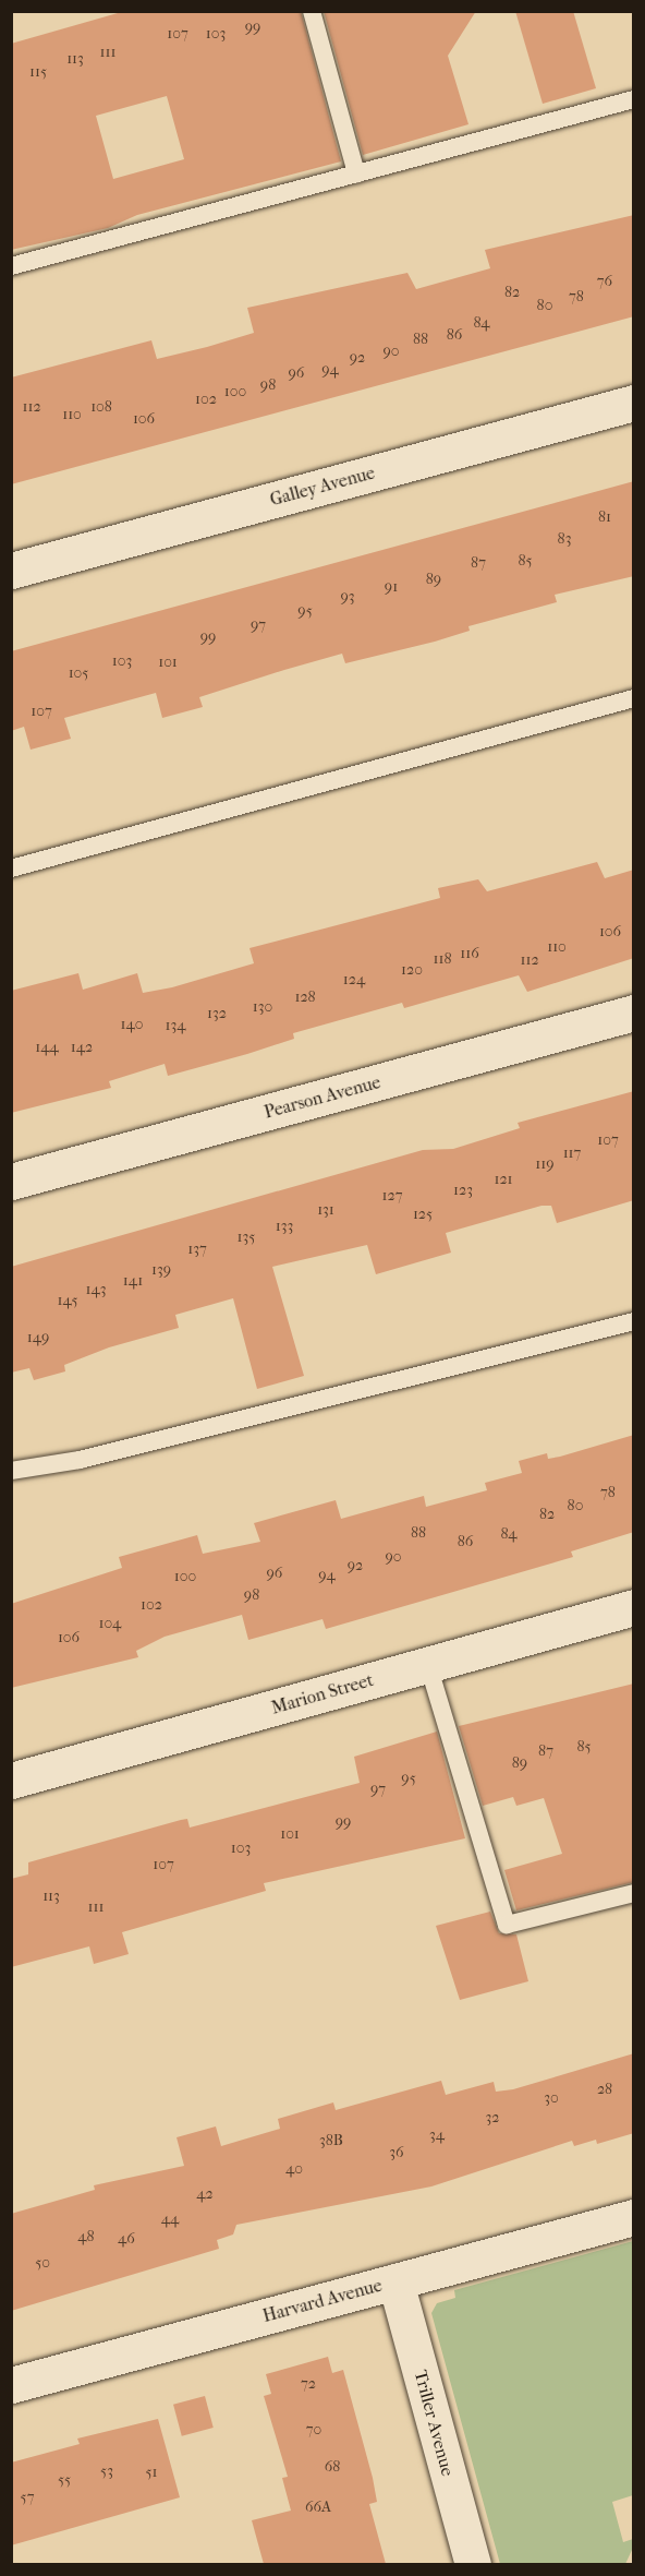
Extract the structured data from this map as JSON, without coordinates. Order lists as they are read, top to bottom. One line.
{"streets":{"street":["Galley Avenue","Pearson Avenue","Marion Street","Harvard Avenue","Triller Avenue"]},"crossings":[["Harvard Avenue","Triller Avenue"]],"house_numbers":["99","107","103","111","113","115","76","82","78","80","84","86","88","90","92","94","96","98","100","102","112","108","110","106","81","83","85","87","89","91","93","95","97","99","103","101","105","107","106","110","116","118","112","120","124","128","130","132","140","134","144","142","107","117","119","121","123","127","131","125","133","135","137","139","141","143","145","149","78","80","82","88","84","86","90","92","96","94","100","98","102","104","106","85","87","89","95","97","99","101","103","107","113","111","28","30","32","34","38B","36","40","42","44","48","46","50","72","70","68","53","51","55","57","66A"]}
